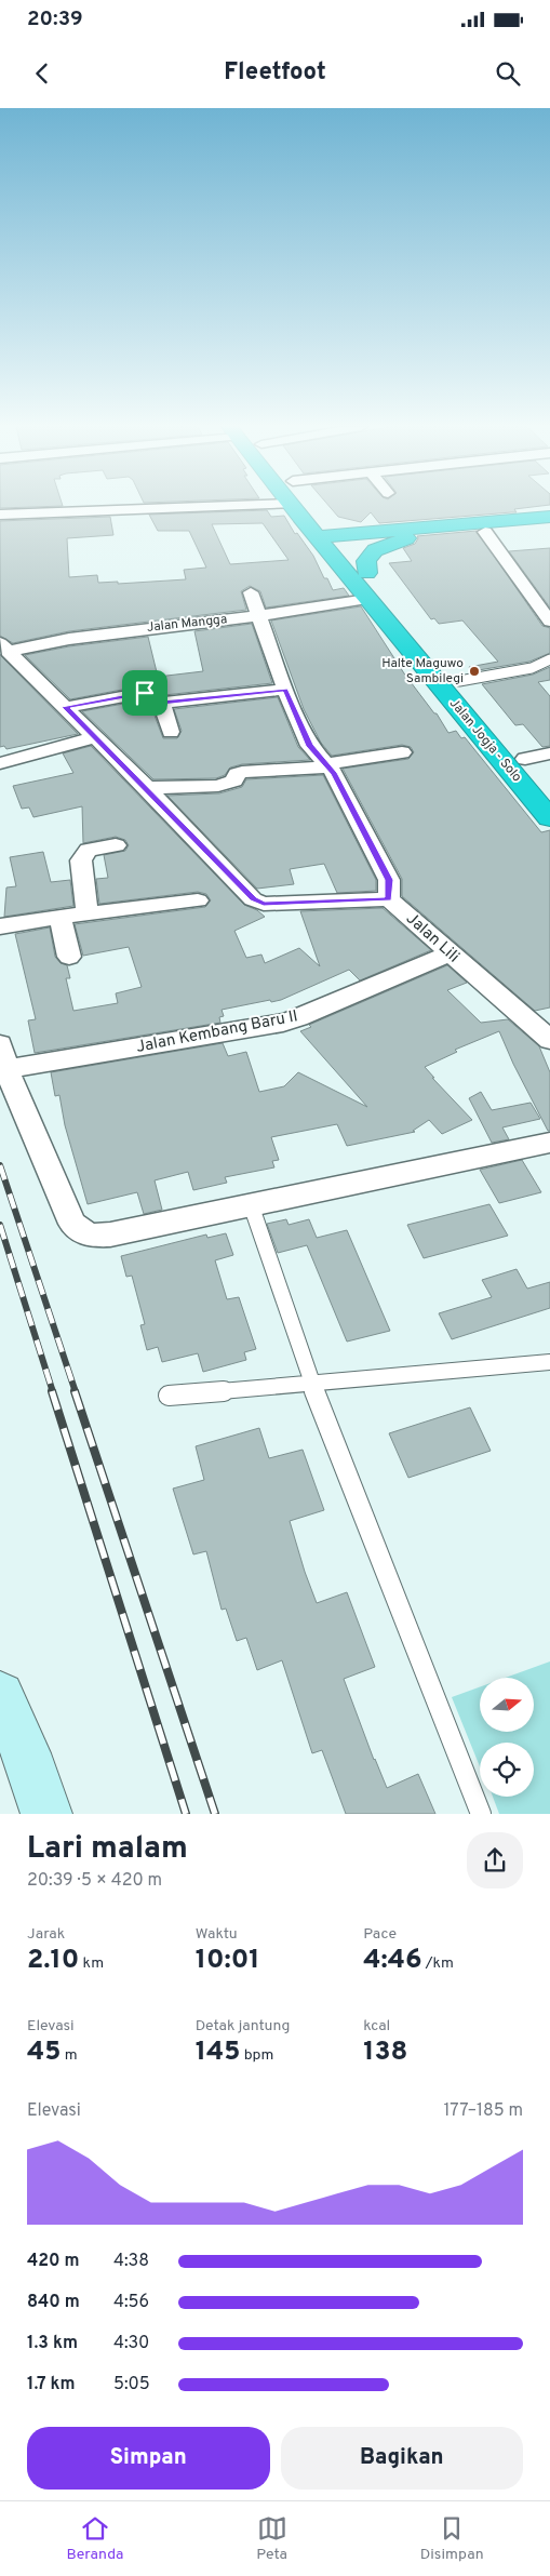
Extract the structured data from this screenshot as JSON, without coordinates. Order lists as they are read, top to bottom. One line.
{"streets":{"highway":["Jalan Jogja - Solo"],"street":["Jalan Mangga","Jalan Lili","Jalan Kembang Baru II"]},"crossings":[["Jalan Mangga","Jalan Jogja - Solo"],["Jalan Lili","Jalan Kembang Baru II"]],"places":["Halte Maguwo Sambilegi"],"north":"right","page":{"status":"20:39","header":"Fleetfoot","heading":["Lari malam","20:39 · 5 × 420 m"],"stats":[["Jarak","2.10 km"],["Waktu","10:01"],["Pace","4:46 /km"],["Elevasi","45 m"],["Detak jantung","145 bpm"],["kcal","138"]],"chart":["Elevasi","177–185 m"],"list":[{"name":"420 m","note":"4:38"},{"name":"840 m","note":"4:56"},{"name":"1.3 km","note":"4:30"},{"name":"1.7 km","note":"5:05"}],"buttons":["Simpan","Bagikan"],"tabs":["Beranda","Peta","Disimpan"]}}
